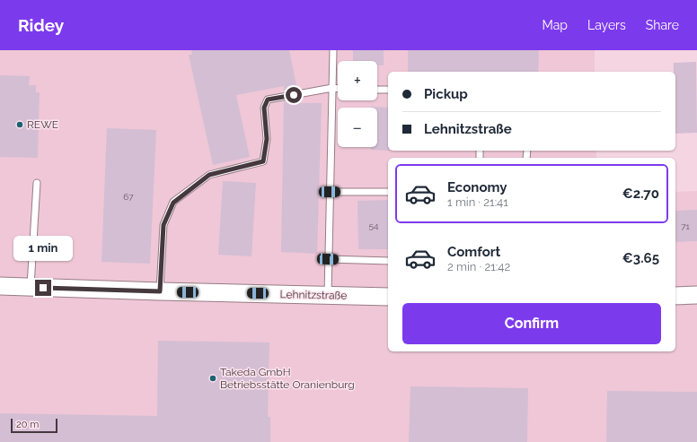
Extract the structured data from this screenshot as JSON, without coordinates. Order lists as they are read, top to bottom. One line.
{"streets":{"main road":["Lehnitzstraße"]},"places":["REWE","Takeda GmbH Betriebsstätte Oranienburg"],"house_numbers":["67","54","71"],"scale_bar":"20 m","page":{"header":"Ridey","nav":["Map","Layers","Share"],"map_buttons":["+","−"],"banner":["Pickup","Lehnitzstraße"],"list":[{"name":"Economy","note":"1 min · 21:41","value":"€2.70"},{"name":"Comfort","note":"2 min · 21:42","value":"€3.65"}],"bubble":"1 min","buttons":"Confirm","scale":"20 m"}}
